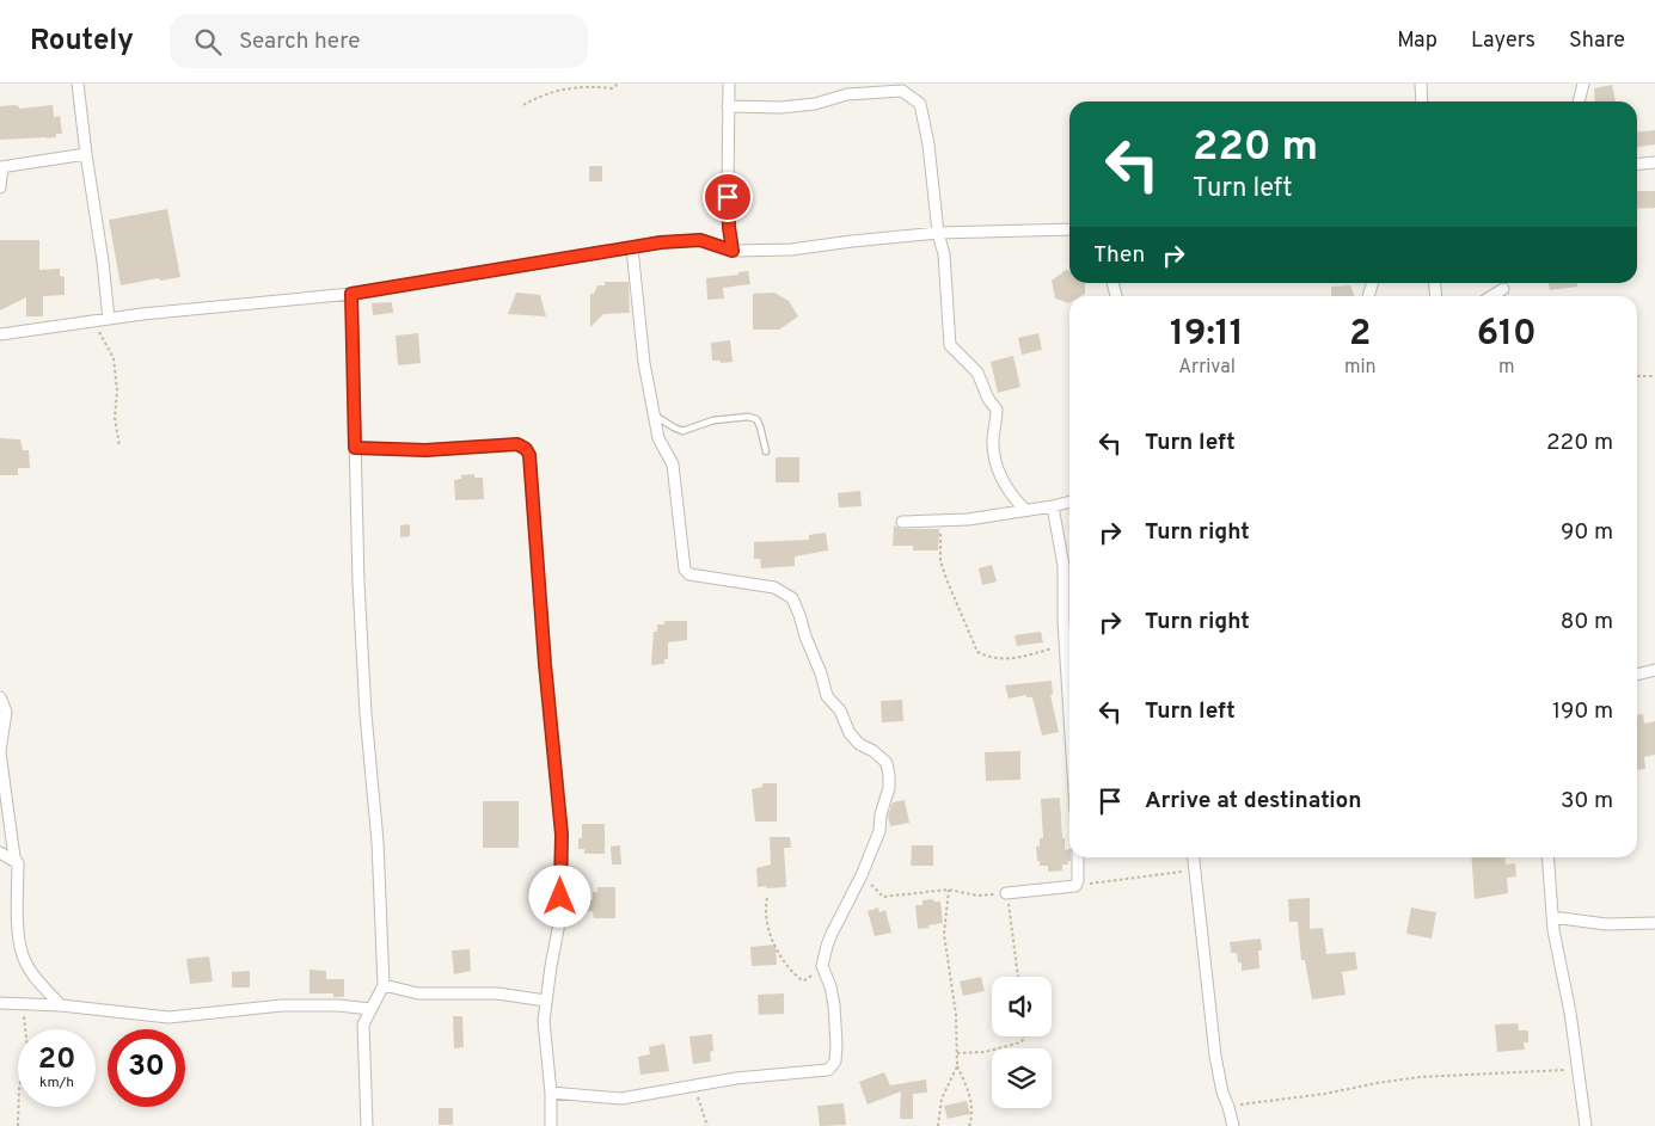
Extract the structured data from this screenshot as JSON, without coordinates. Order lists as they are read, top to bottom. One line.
{"page":{"header":"Routely","search":"Search here","nav":["Map","Layers","Share"],"turn":["220 m","Turn left"],"then":"Then","eta":["19:11","Arrival","2","min","610","m"],"list":[{"name":"Turn left","value":"220 m"},{"name":"Turn right","value":"90 m"},{"name":"Turn right","value":"80 m"},{"name":"Turn left","value":"190 m"},{"name":"Arrive at destination","value":"30 m"}],"speed":"20 km/h","limit":"30"}}
